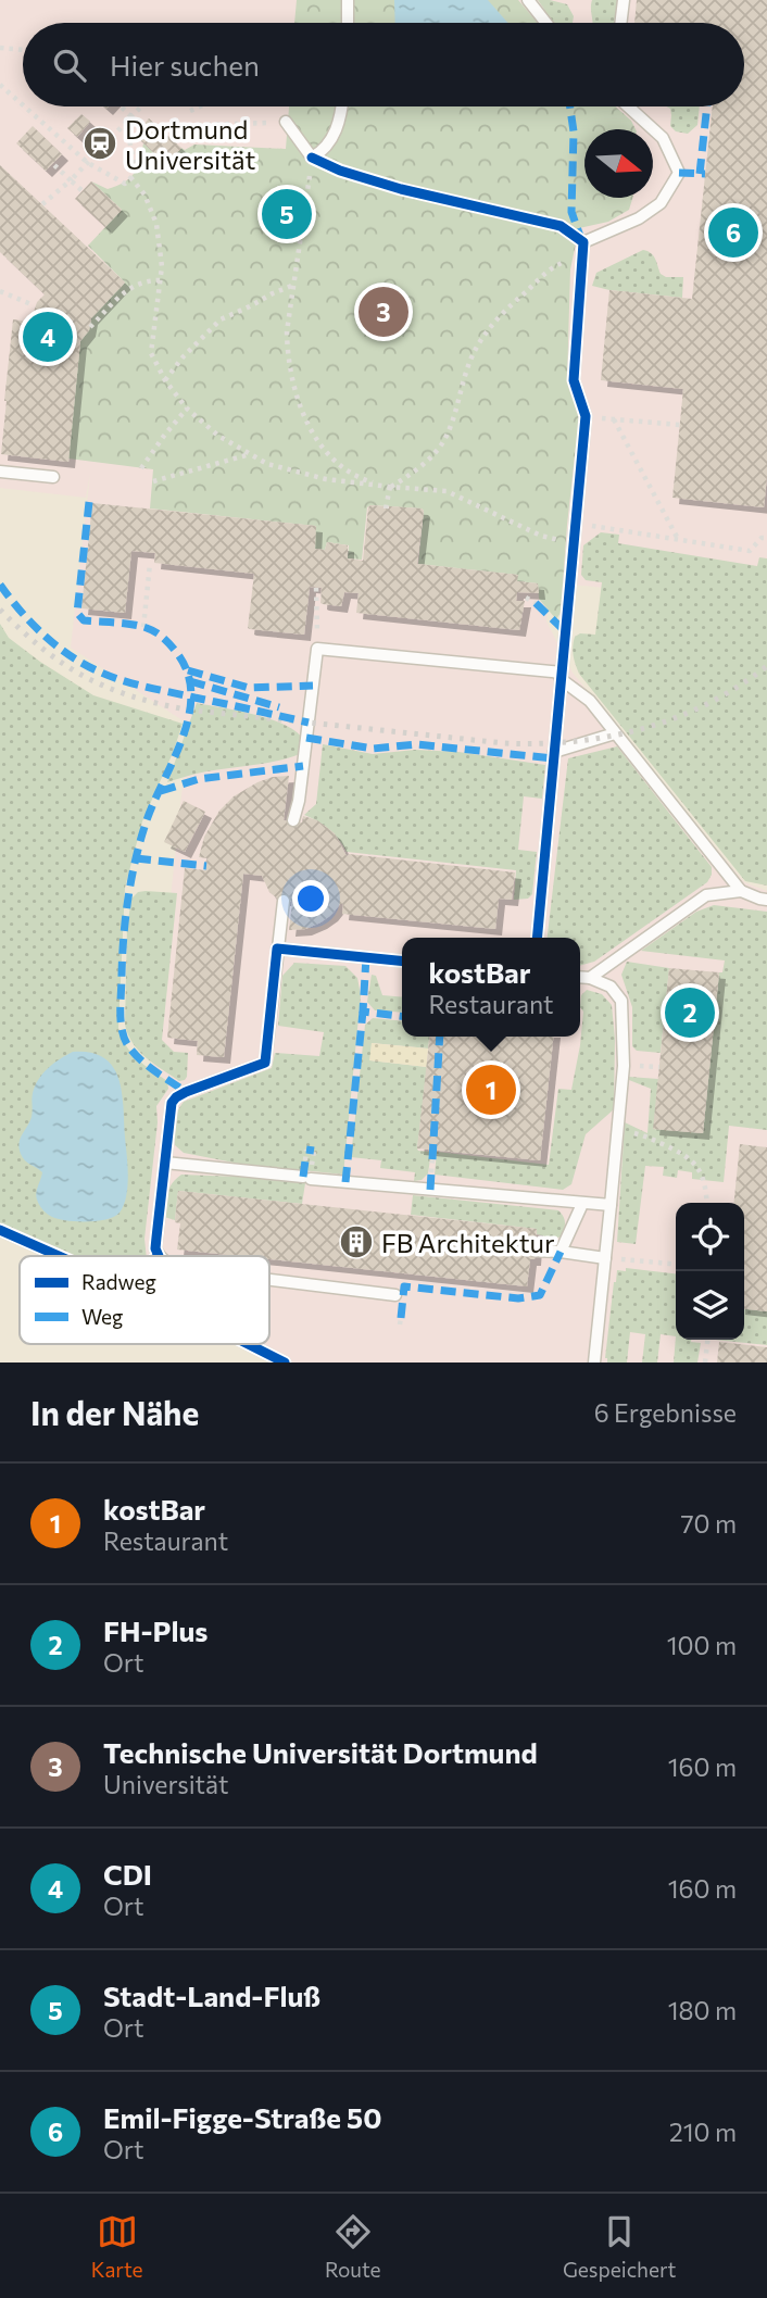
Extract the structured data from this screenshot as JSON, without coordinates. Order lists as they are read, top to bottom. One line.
{"places":{"station":["Dortmund Universität"],"building":["FB Architektur"]},"legend":["Radweg","Weg"],"north":"right","page":{"search":"Hier suchen","pins":["5","6","3","4","2","1"],"popup":["kostBar","Restaurant"],"heading":["In der Nähe","6 Ergebnisse"],"list":[{"mark":"1","name":"kostBar","note":"Restaurant","value":"70 m"},{"mark":"2","name":"FH-Plus","note":"Ort","value":"100 m"},{"mark":"3","name":"Technische Universität Dortmund","note":"Universität","value":"160 m"},{"mark":"4","name":"CDI","note":"Ort","value":"160 m"},{"mark":"5","name":"Stadt-Land-Fluß","note":"Ort","value":"180 m"},{"mark":"6","name":"Emil-Figge-Straße 50","note":"Ort","value":"210 m"}],"nav":["Karte","Route","Gespeichert"]}}
